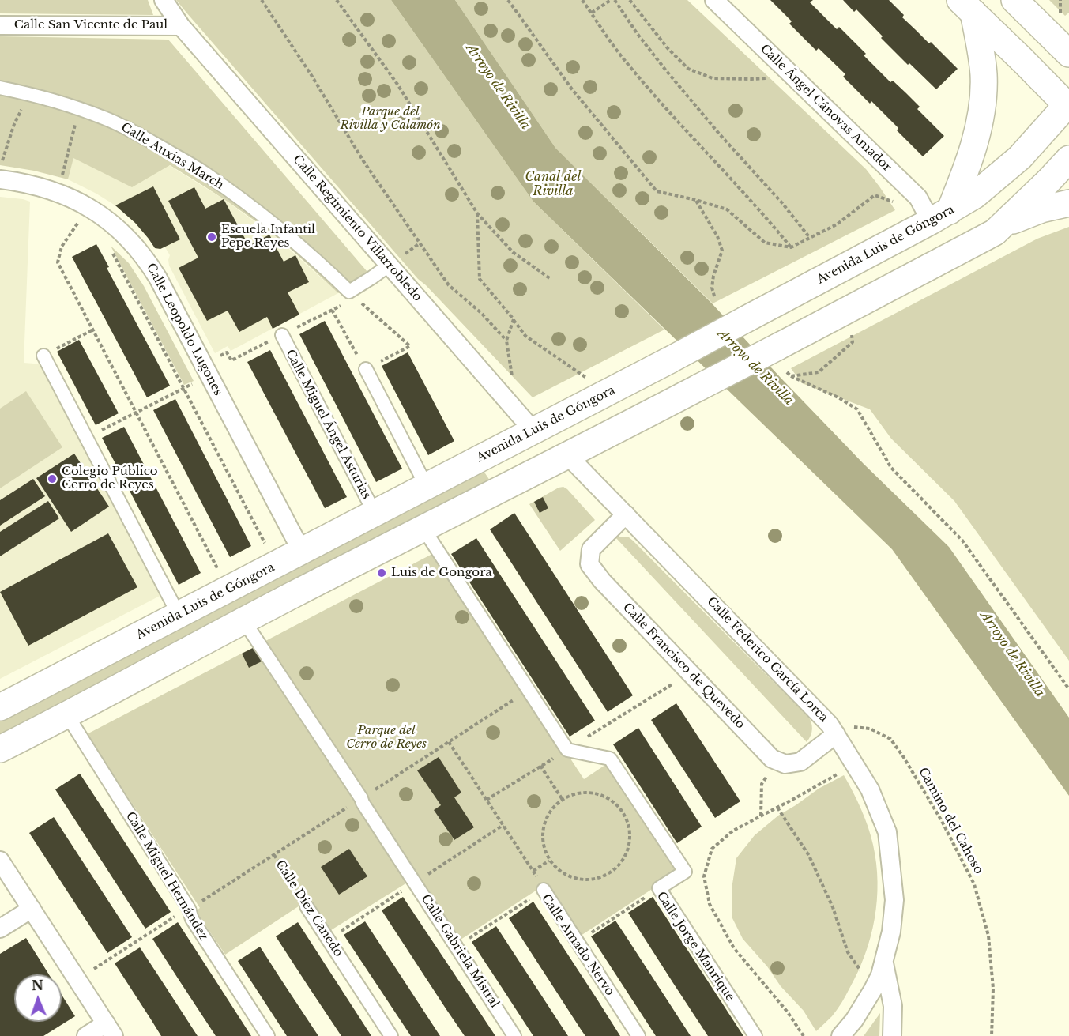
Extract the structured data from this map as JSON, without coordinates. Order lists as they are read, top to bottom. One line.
{"streets":{"main road":["Avenida Luis de Góngora"],"street":["Calle San Vicente de Paul","Calle Ángel Cánovas Amador","Calle Auxias March","Calle Regimiento Villarrobledo","Calle Leopoldo Lugones","Calle Miguel Ángel Asturias","Calle Federico García Lorca","Calle Francisco de Quevedo","Calle Miguel Hernández","Calle Díez Canedo","Calle Amado Nervo","Calle Jorge Manrique","Calle Gabriela Mistral"],"path":["Camino del Cahoso"]},"crossings":[["Calle San Vicente de Paul","Calle Regimiento Villarrobledo"],["Calle Ángel Cánovas Amador","Avenida Luis de Góngora"],["Calle Regimiento Villarrobledo","Avenida Luis de Góngora"],["Avenida Luis de Góngora","Calle Leopoldo Lugones"],["Avenida Luis de Góngora","Calle Miguel Ángel Asturias"],["Calle Federico García Lorca","Calle Francisco de Quevedo"],["Calle Federico García Lorca","Camino del Cahoso"],["Calle Díez Canedo","Calle Gabriela Mistral"],["Calle Amado Nervo","Calle Jorge Manrique"],["Calle Amado Nervo","Calle Gabriela Mistral"]],"water":["Arroyo de Rivilla","Canal del Rivilla"],"parks":["Parque del Rivilla y Calamón","Parque del Cerro de Reyes"],"places":["Escuela Infantil Pepe Reyes","Colegio Público Cerro de Reyes","Luis de Gongora"],"north":"top"}
